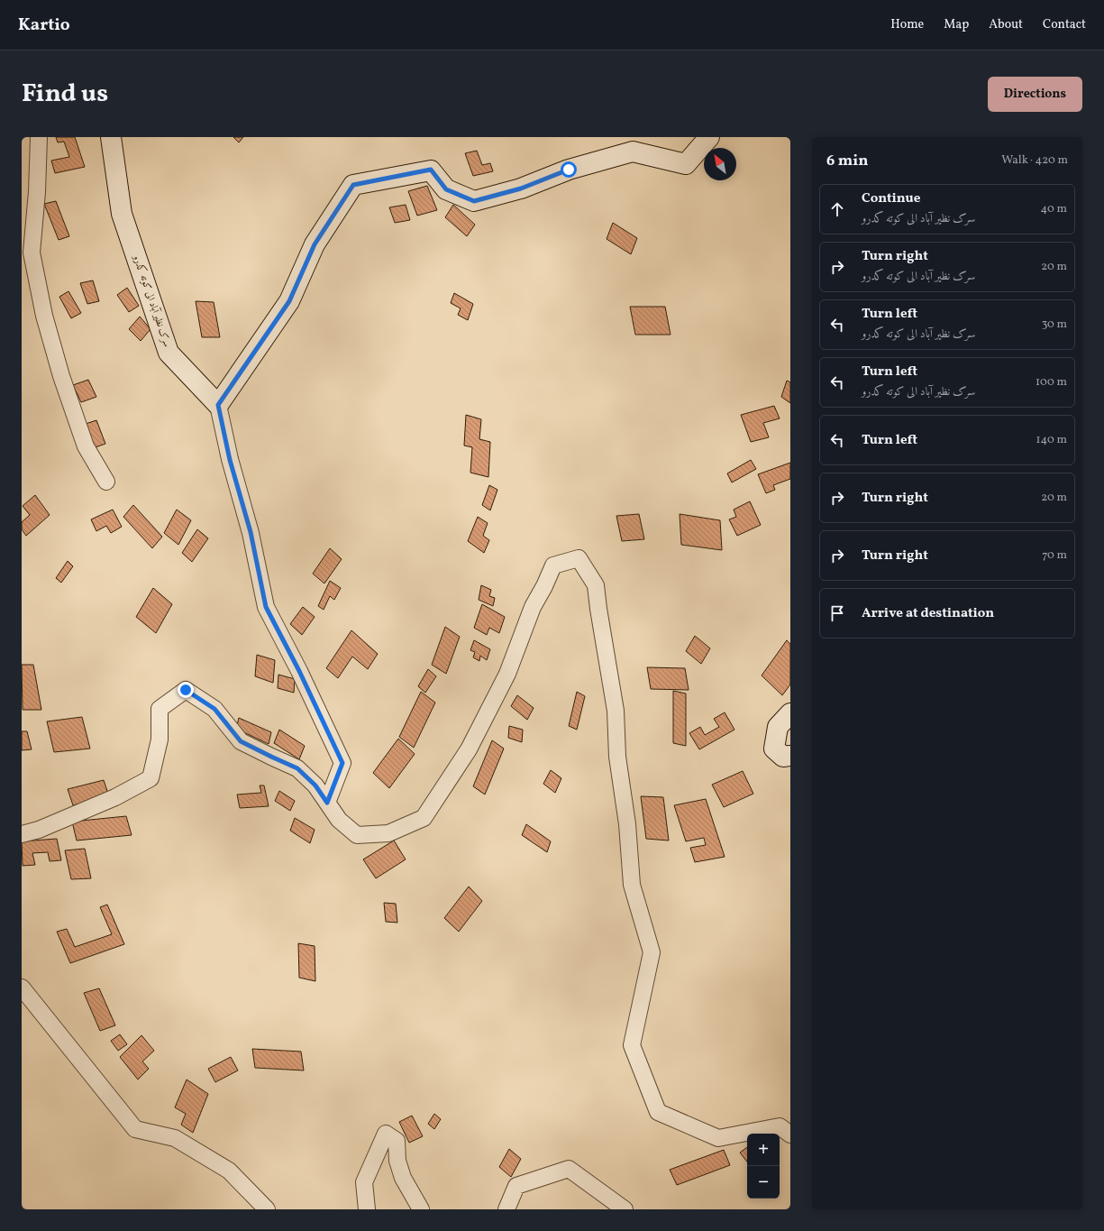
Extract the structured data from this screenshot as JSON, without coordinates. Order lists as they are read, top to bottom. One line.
{"streets":{"street":["سرک نظیر آباد الی کوته کدرو"]},"north":"top left","page":{"header":"Kartio","nav":["Home","Map","About","Contact"],"title":"Find us","buttons":"Directions","heading":["6 min","Walk · 420 m"],"list":[["Continue","سرک نظیر آباد الی کوته کدرو","40 m"],["Turn right","سرک نظیر آباد الی کوته کدرو","20 m"],["Turn left","سرک نظیر آباد الی کوته کدرو","30 m"],["Turn left","سرک نظیر آباد الی کوته کدرو","100 m"],["Turn left","140 m"],["Turn right","20 m"],["Turn right","70 m"],"Arrive at destination"],"map_buttons":["+","−"]}}
